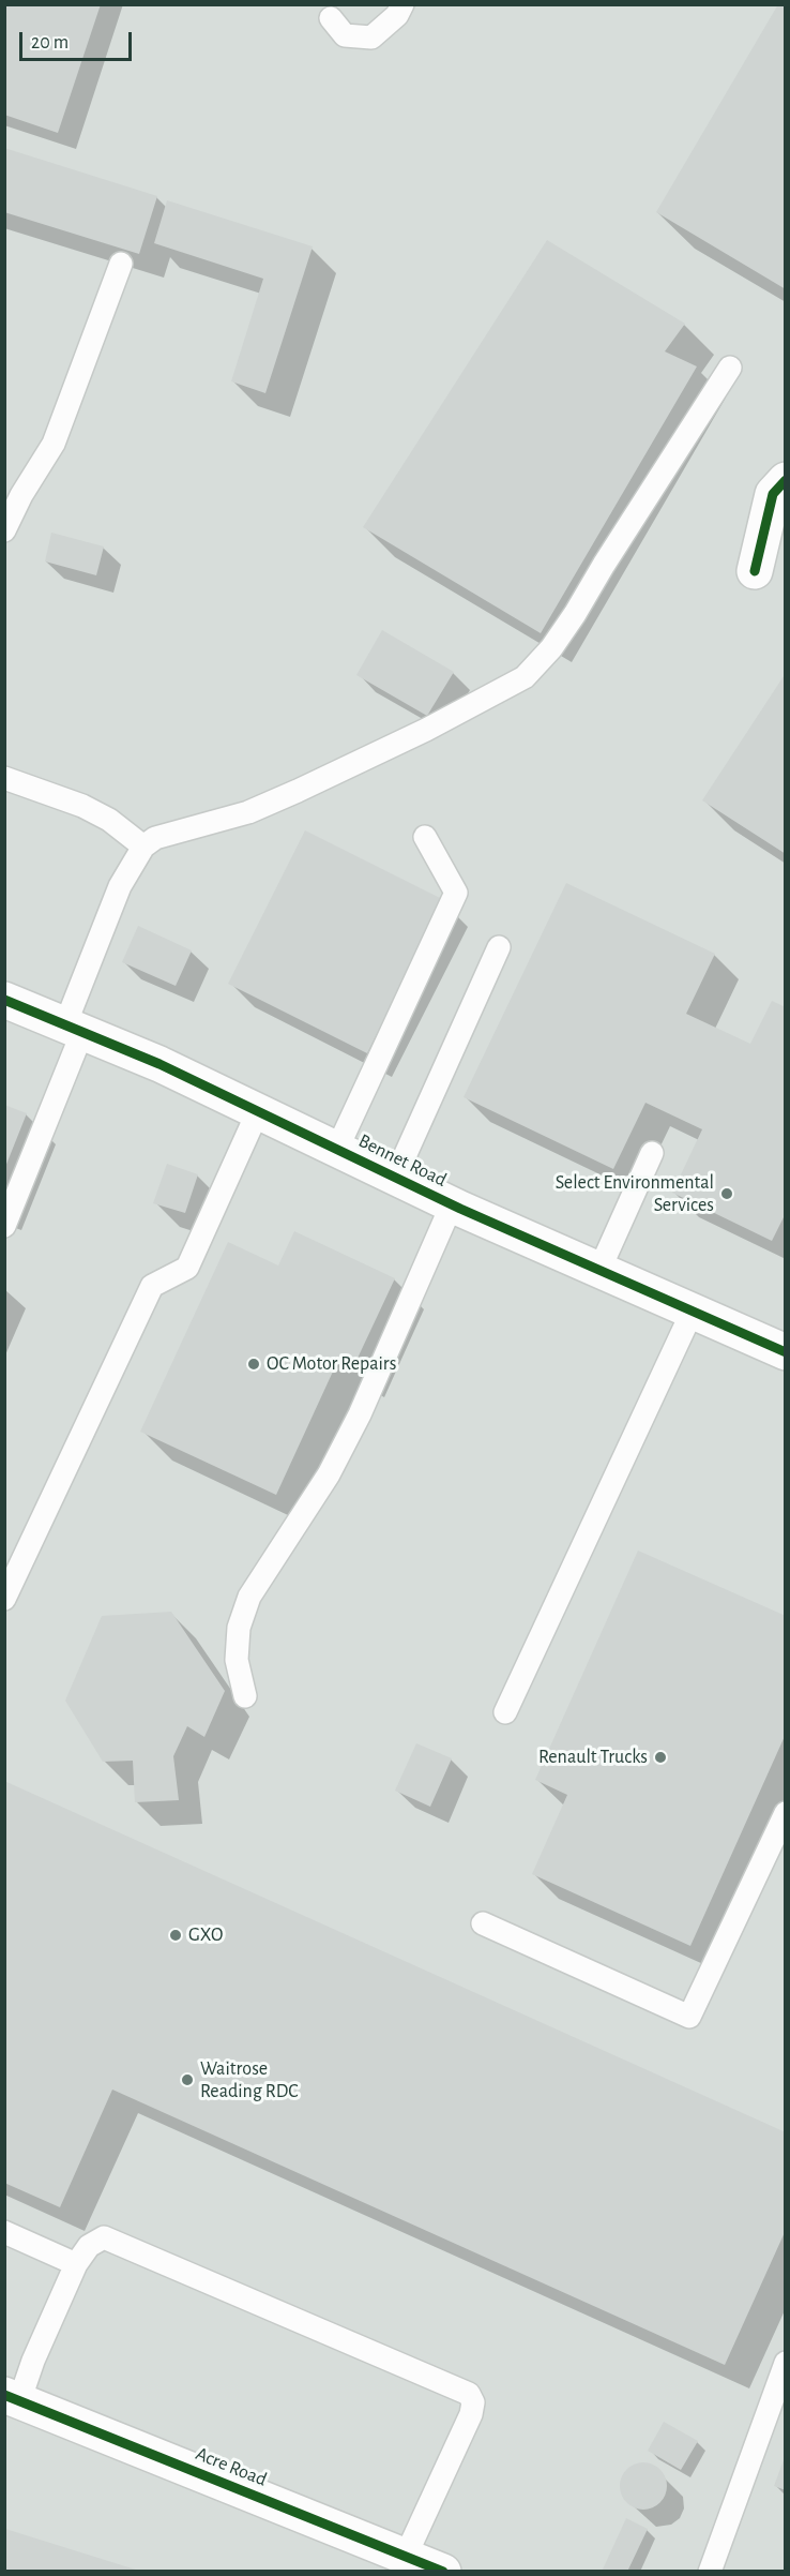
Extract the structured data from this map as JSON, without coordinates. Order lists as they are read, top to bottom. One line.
{"streets":{"street":["Bennet Road","Acre Road"]},"places":["Select Environmental Services","OC Motor Repairs","Renault Trucks","GXO","Waitrose Reading RDC"],"scale_bar":"20 m"}
